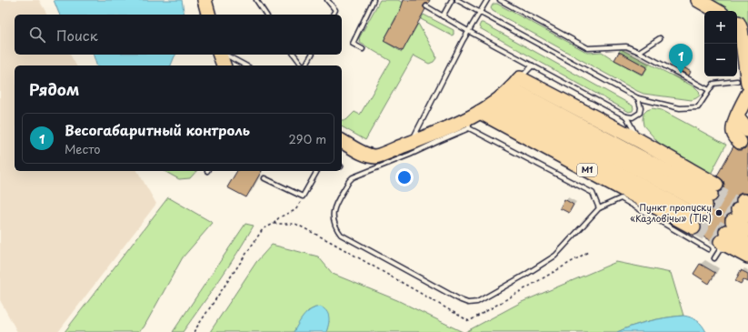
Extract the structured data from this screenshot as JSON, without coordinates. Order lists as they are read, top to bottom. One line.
{"streets":{"highway":["М1"]},"places":["Пункт пропуску «Казловічы» (TIR)"],"page":{"map_buttons":["+","−"],"search":"Поиск","pins":"1","heading":"Рядом","list":[{"mark":"1","name":"Весогабаритный контроль","note":"Место","value":"290 m"}]}}
